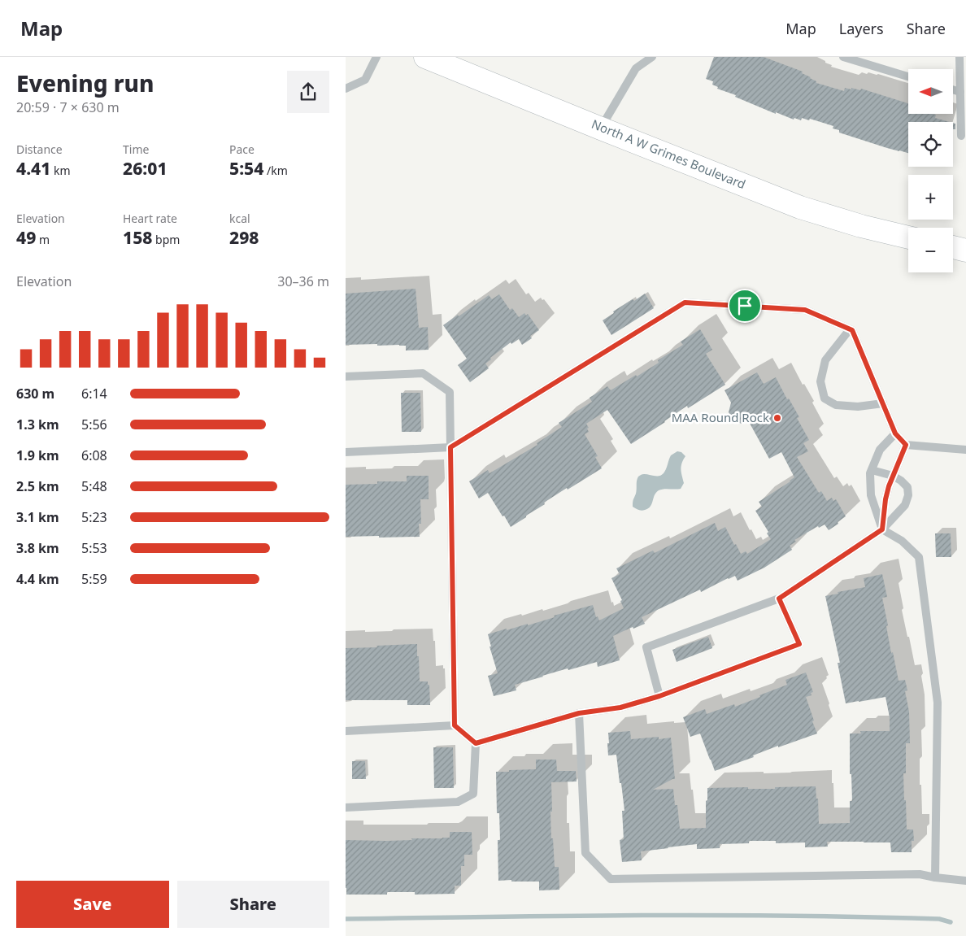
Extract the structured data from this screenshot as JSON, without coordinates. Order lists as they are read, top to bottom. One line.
{"streets":{"main road":["North A W Grimes Boulevard"]},"places":["MAA Round Rock"],"north":"left","page":{"header":"Map","nav":["Map","Layers","Share"],"heading":["Evening run","20:59 · 7 × 630 m"],"map_buttons":["+","−"],"stats":[["Distance","4.41 km"],["Time","26:01"],["Pace","5:54 /km"],["Elevation","49 m"],["Heart rate","158 bpm"],["kcal","298"]],"chart":["Elevation","30–36 m"],"list":[{"name":"630 m","note":"6:14"},{"name":"1.3 km","note":"5:56"},{"name":"1.9 km","note":"6:08"},{"name":"2.5 km","note":"5:48"},{"name":"3.1 km","note":"5:23"},{"name":"3.8 km","note":"5:53"},{"name":"4.4 km","note":"5:59"}],"buttons":["Save","Share"]}}
